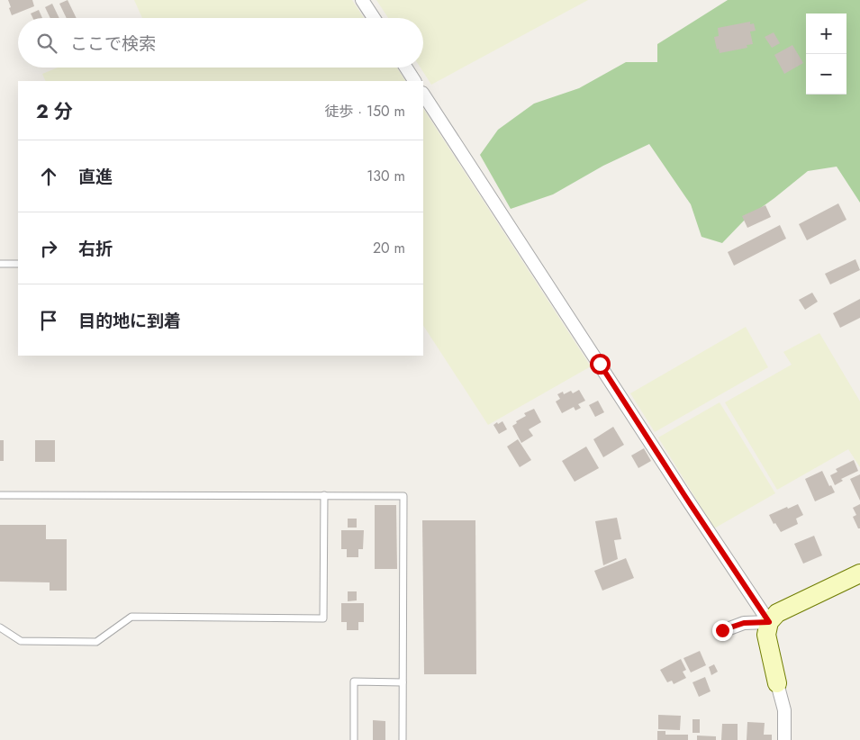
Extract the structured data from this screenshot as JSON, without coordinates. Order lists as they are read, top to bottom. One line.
{"page":{"map_buttons":["+","−"],"search":"ここで検索","heading":["2 分","徒歩 · 150 m"],"list":[["直進","130 m"],["右折","20 m"],"目的地に到着"]}}
